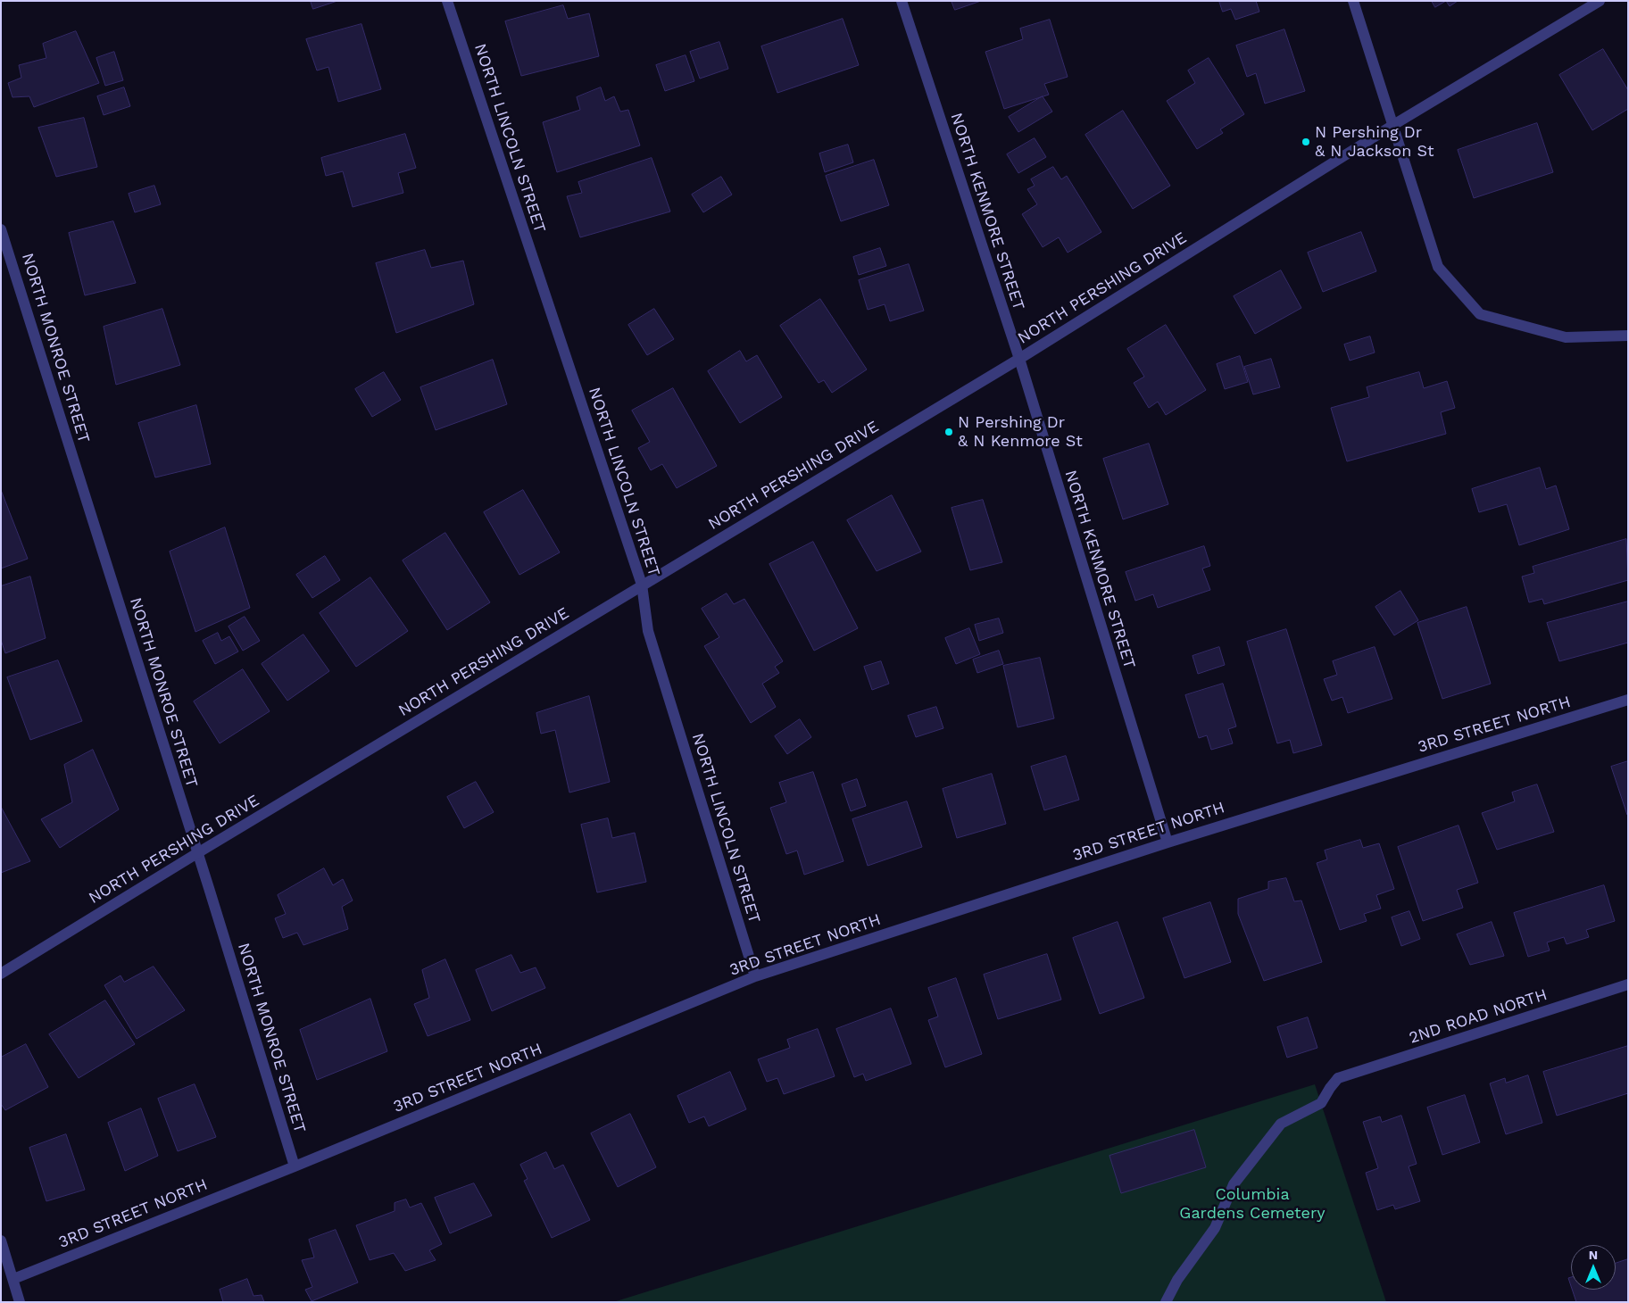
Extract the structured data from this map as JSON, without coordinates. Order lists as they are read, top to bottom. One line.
{"streets":{"street":["NORTH LINCOLN STREET","NORTH KENMORE STREET","NORTH PERSHING DRIVE","NORTH MONROE STREET","3RD STREET NORTH","2ND ROAD NORTH"]},"crossings":[["NORTH LINCOLN STREET","NORTH PERSHING DRIVE"],["NORTH LINCOLN STREET","3RD STREET NORTH"],["NORTH KENMORE STREET","NORTH PERSHING DRIVE"],["NORTH KENMORE STREET","3RD STREET NORTH"],["NORTH PERSHING DRIVE","NORTH MONROE STREET"],["NORTH MONROE STREET","3RD STREET NORTH"]],"parks":["Columbia Gardens Cemetery"],"places":["N Pershing Dr & N Jackson St","N Pershing Dr & N Kenmore St"],"north":"top"}
